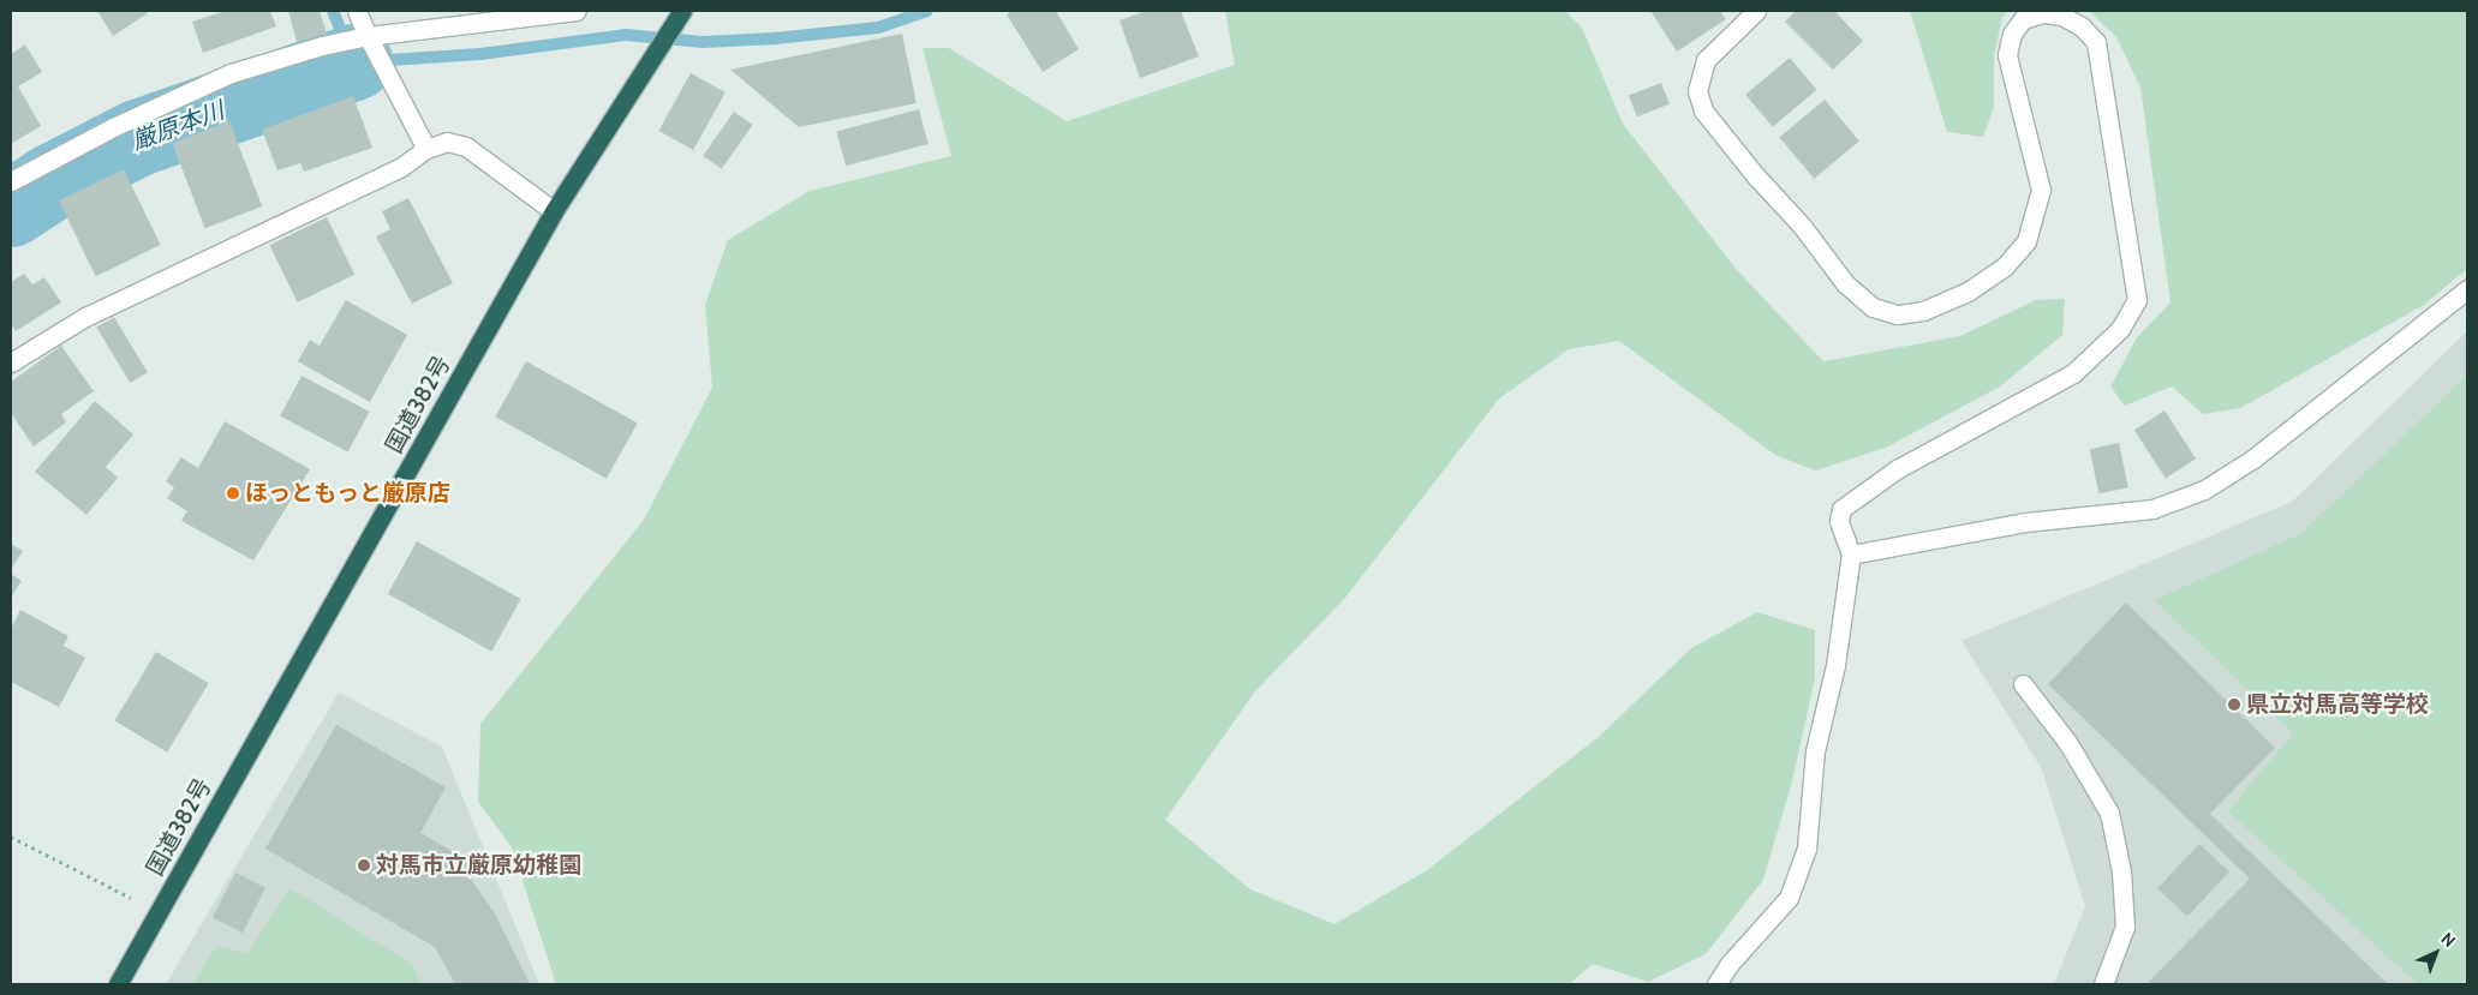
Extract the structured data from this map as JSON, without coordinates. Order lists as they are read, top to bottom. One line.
{"streets":{"highway":["国道382号"]},"water":["厳原本川"],"places":["ほっともっと厳原店","県立対馬高等学校","対馬市立厳原幼稚園"],"north":"top right"}
